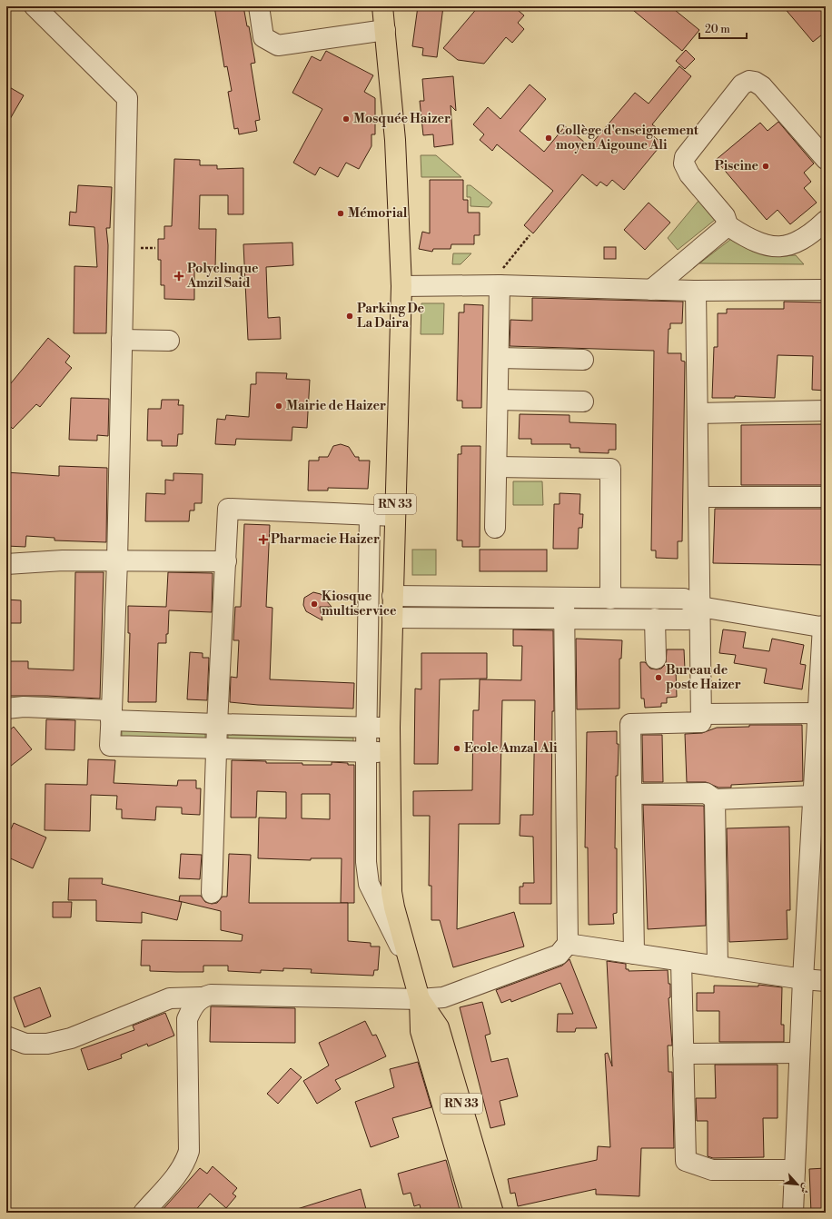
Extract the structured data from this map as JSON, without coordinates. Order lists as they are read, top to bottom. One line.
{"streets":{"main road":["RN 33"]},"places":{"other":["Mosquée Haizer","Collège d'enseignement moyen Aigoune Ali","Piscine","Mémorial","Parking De La Daira","Mairie de Haizer","Kiosque multiservice","Bureau de poste Haizer","Ecole Amzal Ali"],"health":["Polyclinque Amzil Said","Pharmacie Haizer"]},"scale_bar":"20 m","north":"bottom right"}
